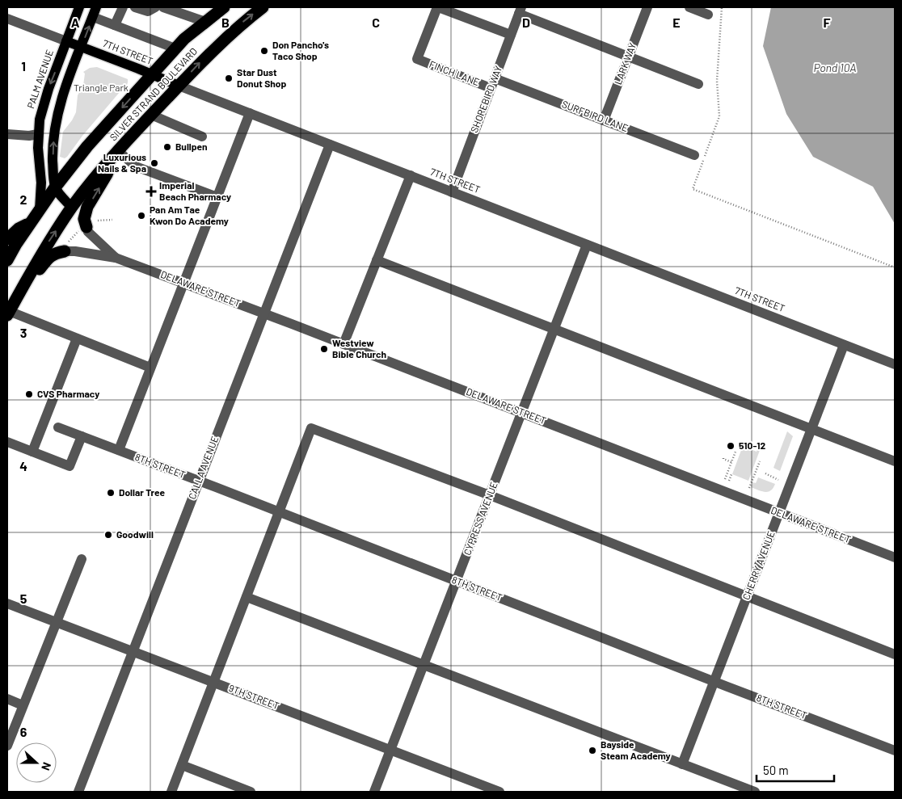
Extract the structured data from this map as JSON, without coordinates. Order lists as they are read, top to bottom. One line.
{"streets":{"highway":["SILVER STRAND BOULEVARD"],"main road":["7TH STREET","PALM AVENUE"],"street":["LARK WAY","FINCH LANE","SHOREBIRD WAY","SURFBIRD LANE","DELAWARE STREET","8TH STREET","CALLA AVENUE","CYPRESS AVENUE","CHERRY AVENUE","9TH STREET"]},"crossings":[["7TH STREET","PALM AVENUE"],["7TH STREET","SILVER STRAND BOULEVARD"],["7TH STREET","SHOREBIRD WAY"],["7TH STREET","CALLA AVENUE"],["7TH STREET","CYPRESS AVENUE"],["7TH STREET","CHERRY AVENUE"],["LARK WAY","SURFBIRD LANE"],["FINCH LANE","SHOREBIRD WAY"],["SHOREBIRD WAY","SURFBIRD LANE"],["DELAWARE STREET","CALLA AVENUE"],["DELAWARE STREET","CYPRESS AVENUE"],["DELAWARE STREET","CHERRY AVENUE"],["8TH STREET","CALLA AVENUE"],["8TH STREET","CYPRESS AVENUE"],["8TH STREET","CHERRY AVENUE"],["CALLA AVENUE","9TH STREET"],["CYPRESS AVENUE","9TH STREET"]],"water":["Pond 10A"],"parks":["Triangle Park"],"places":{"other":["Don Pancho's Taco Shop","Star Dust Donut Shop","Bullpen","Luxurious Nails & Spa","Pan Am Tae Kwon Do Academy","Westview Bible Church","CVS Pharmacy","510-12","Dollar Tree","Goodwill","Bayside Steam Academy"],"health":["Imperial Beach Pharmacy"]},"scale_bar":"50 m","north":"right","grid":{"columns":["A","B","C","D","E","F"],"rows":["1","2","3","4","5","6"]}}
